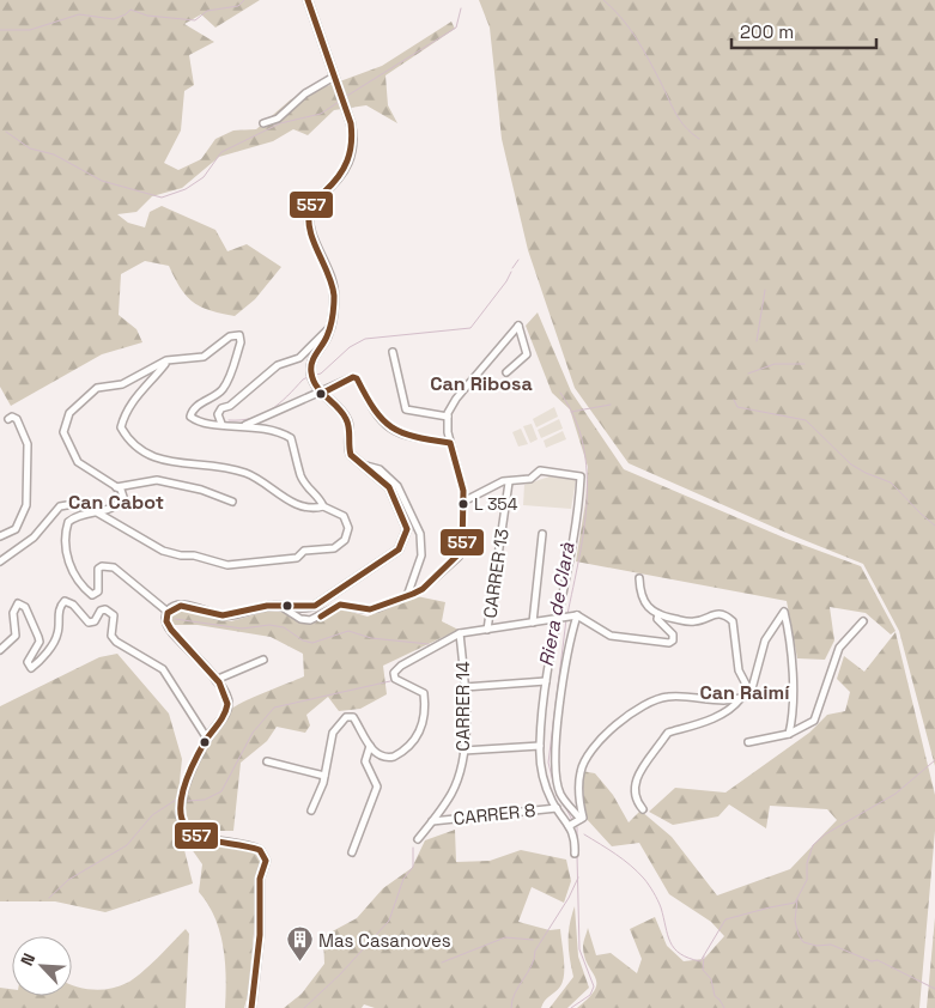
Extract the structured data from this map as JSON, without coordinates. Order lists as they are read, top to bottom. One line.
{"streets":{"street":["CARRER 13","CARRER 14","CARRER 8"]},"crossings":[["CARRER 14","CARRER 8"]],"districts":["Can Ribosa","Can Cabot","Can Raimí"],"water":["Riera de Clarà"],"places":{"other":["L 354"],"building":["Mas Casanoves"]},"lines":["transit line 557"],"scale_bar":"200 m","north":"top left"}
